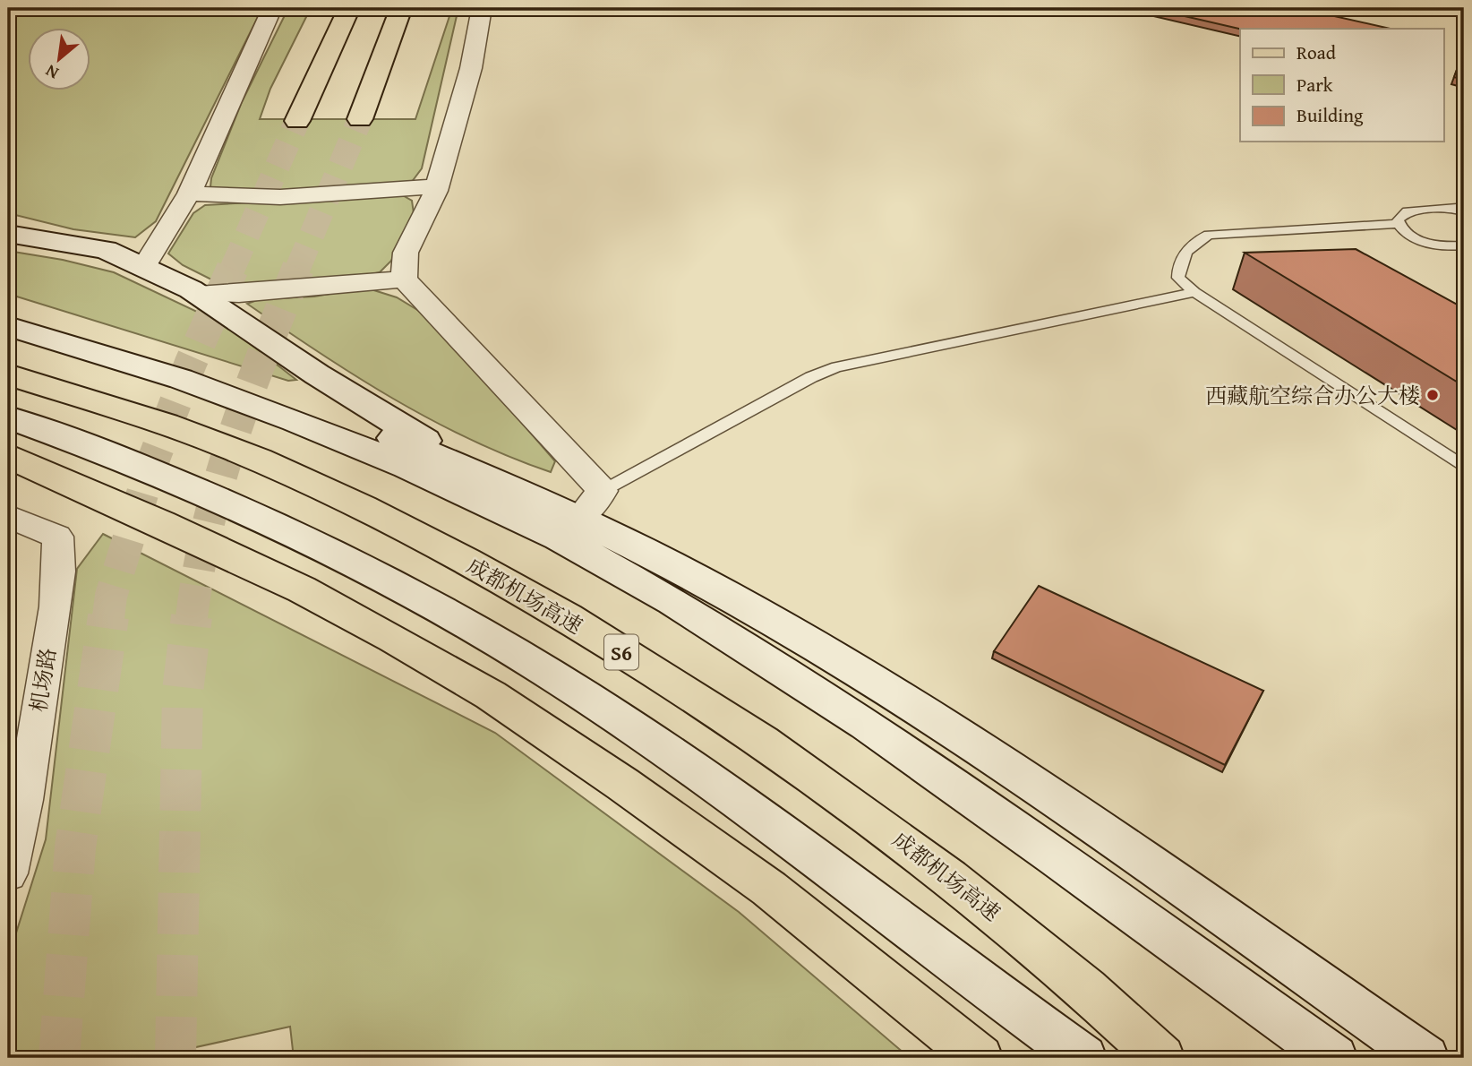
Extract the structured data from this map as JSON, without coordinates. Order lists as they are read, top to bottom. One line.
{"streets":{"main road":["成都机场高速","S6"],"street":["机场路"]},"places":["西藏航空综合办公大楼"],"legend":["Road","Park","Building"],"north":"bottom left"}
